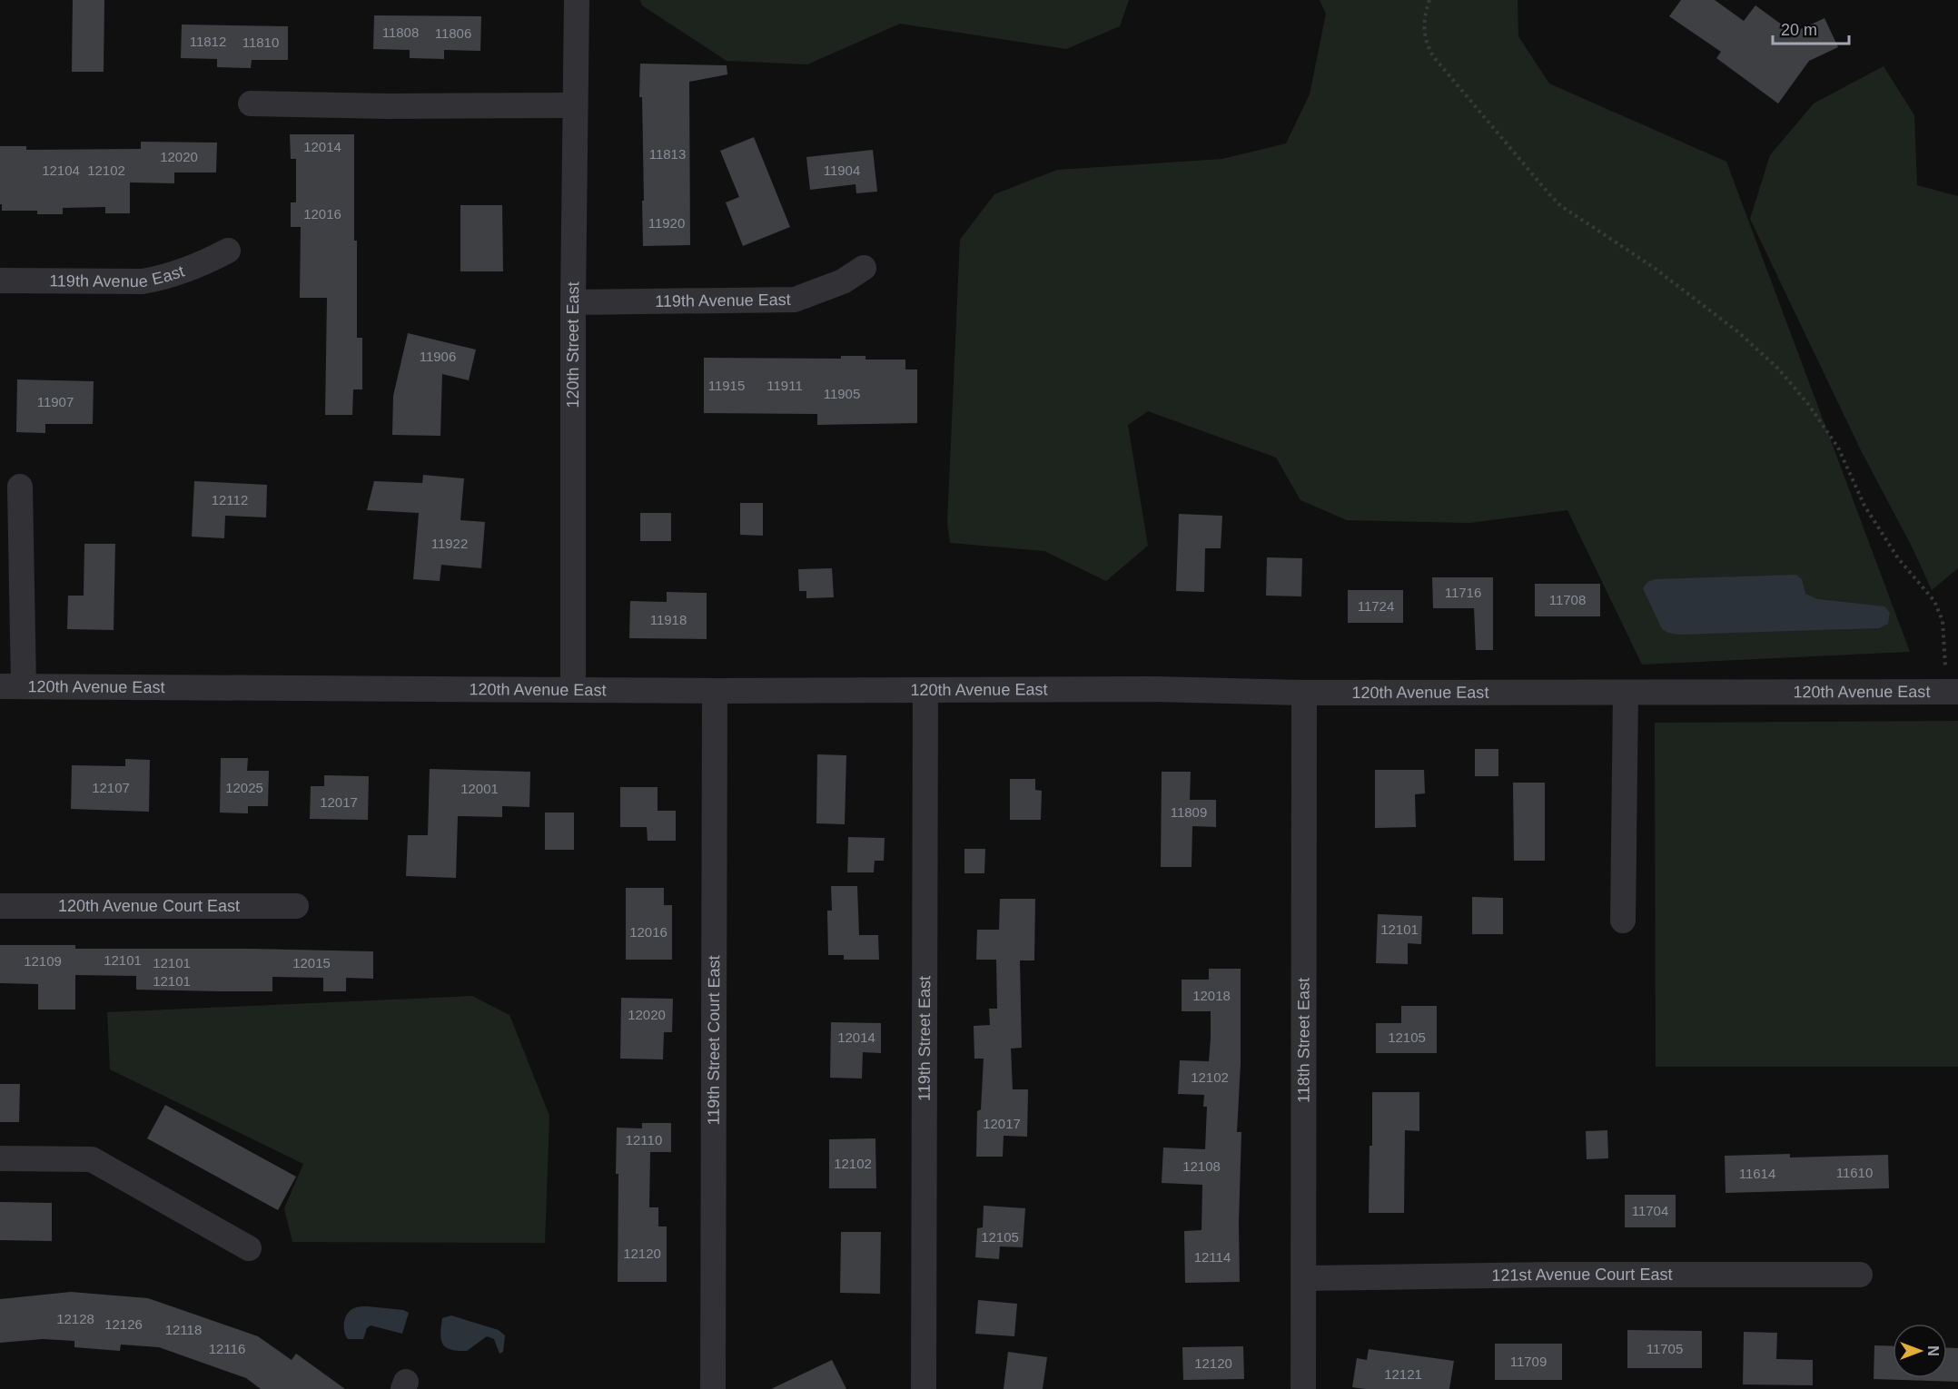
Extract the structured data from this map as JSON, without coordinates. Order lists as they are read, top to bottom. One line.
{"streets":{"street":["119th Avenue East","120th Street East","120th Avenue East","120th Avenue Court East","119th Street Court East","119th Street East","118th Street East","121st Avenue Court East"]},"crossings":[["119th Avenue East","120th Street East"],["120th Street East","120th Avenue East"],["120th Avenue East","119th Street Court East"],["120th Avenue East","119th Street East"],["120th Avenue East","118th Street East"],["118th Street East","121st Avenue Court East"]],"house_numbers":["11808","11806","11812","11810","12014","11813","12020","12104","12102","11904","12016","11920","11906","11915","11911","11905","11907","12112","11922","11716","11708","11724","11918","12107","12025","12001","12017","11809","12101","12016","12101","12109","12101","12015","12101","12018","12020","12014","12105","12102","12017","12110","12102","12108","11610","11614","11704","12105","12120","12114","12128","12126","12118","12116","11705","11709","12120","12121"],"scale_bar":"20 m","north":"right"}
